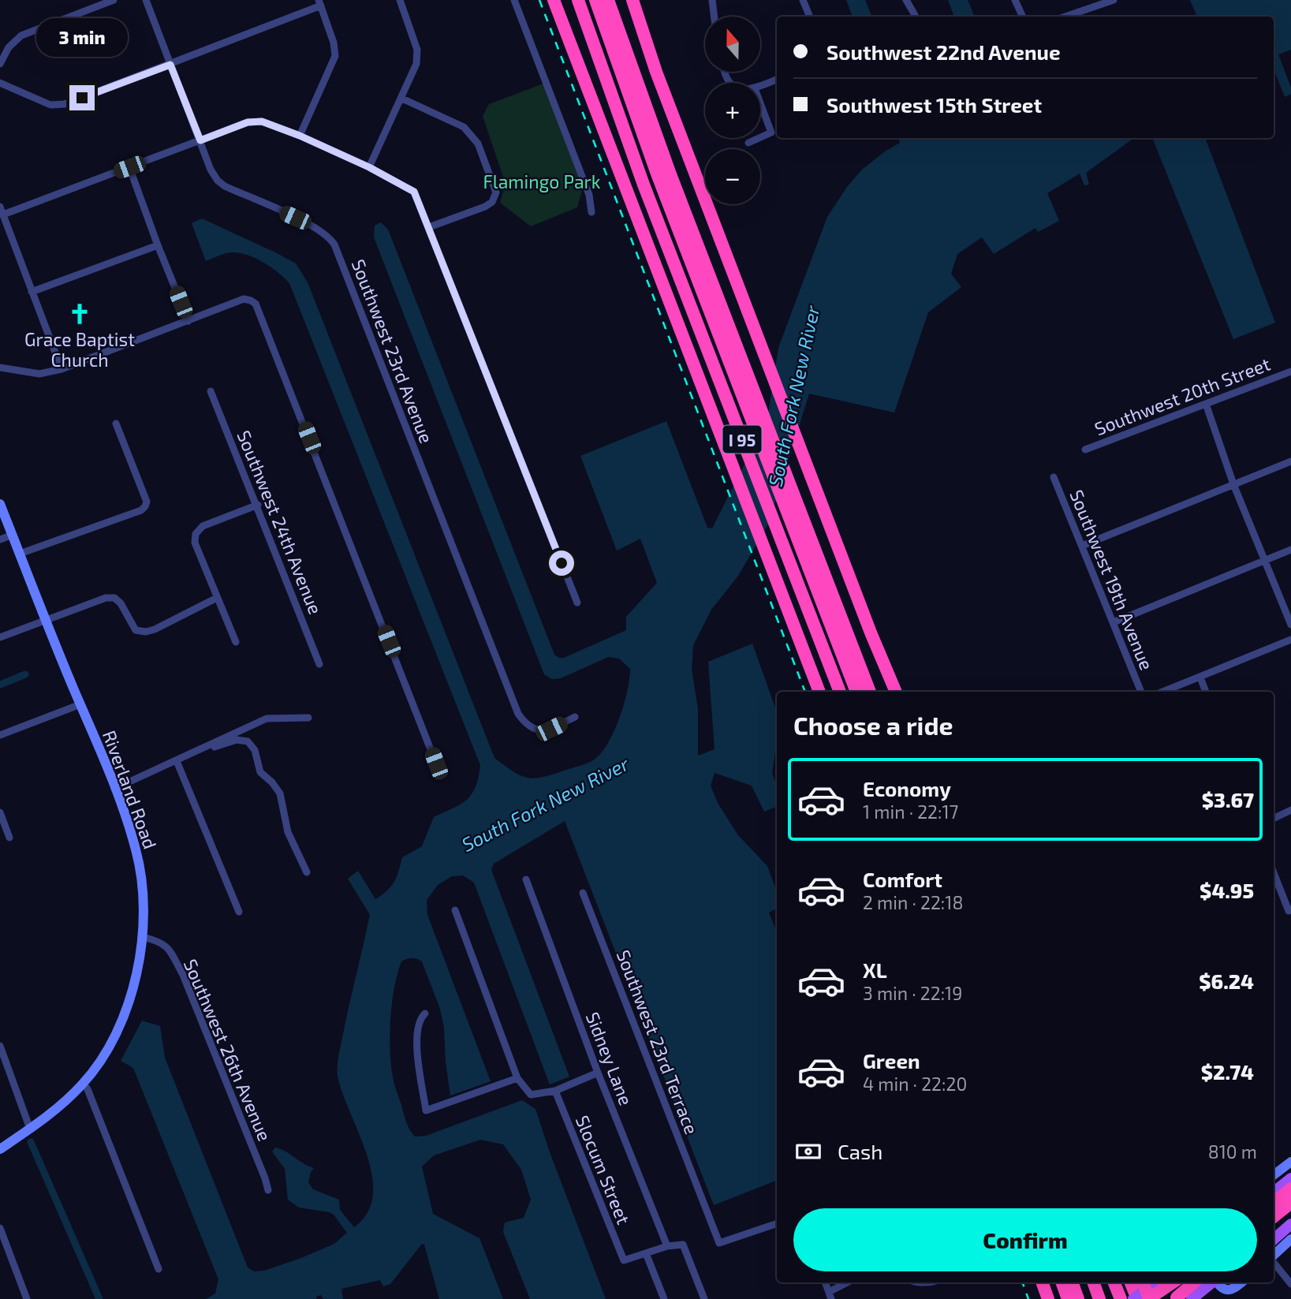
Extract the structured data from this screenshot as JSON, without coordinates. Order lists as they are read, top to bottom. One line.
{"streets":{"highway":["I 95"],"street":["Southwest 23rd Avenue","Southwest 20th Street","Southwest 24th Avenue","Southwest 19th Avenue","Riverland Road","Southwest 23rd Terrace","Southwest 26th Avenue","Sidney Lane","Slocum Street"]},"crossings":[["Riverland Road","Southwest 26th Avenue"]],"water":["South Fork New River"],"parks":["Flamingo Park"],"places":{"church":["Grace Baptist Church"]},"north":"top","page":{"map_buttons":["+","−"],"banner":["Southwest 22nd Avenue","Southwest 15th Street"],"bubble":"3 min","heading":"Choose a ride","list":[{"name":"Economy","note":"1 min · 22:17","value":"$3.67"},{"name":"Comfort","note":"2 min · 22:18","value":"$4.95"},{"name":"XL","note":"3 min · 22:19","value":"$6.24"},{"name":"Green","note":"4 min · 22:20","value":"$2.74"}],"pay":["Cash","810 m"],"buttons":"Confirm"}}
